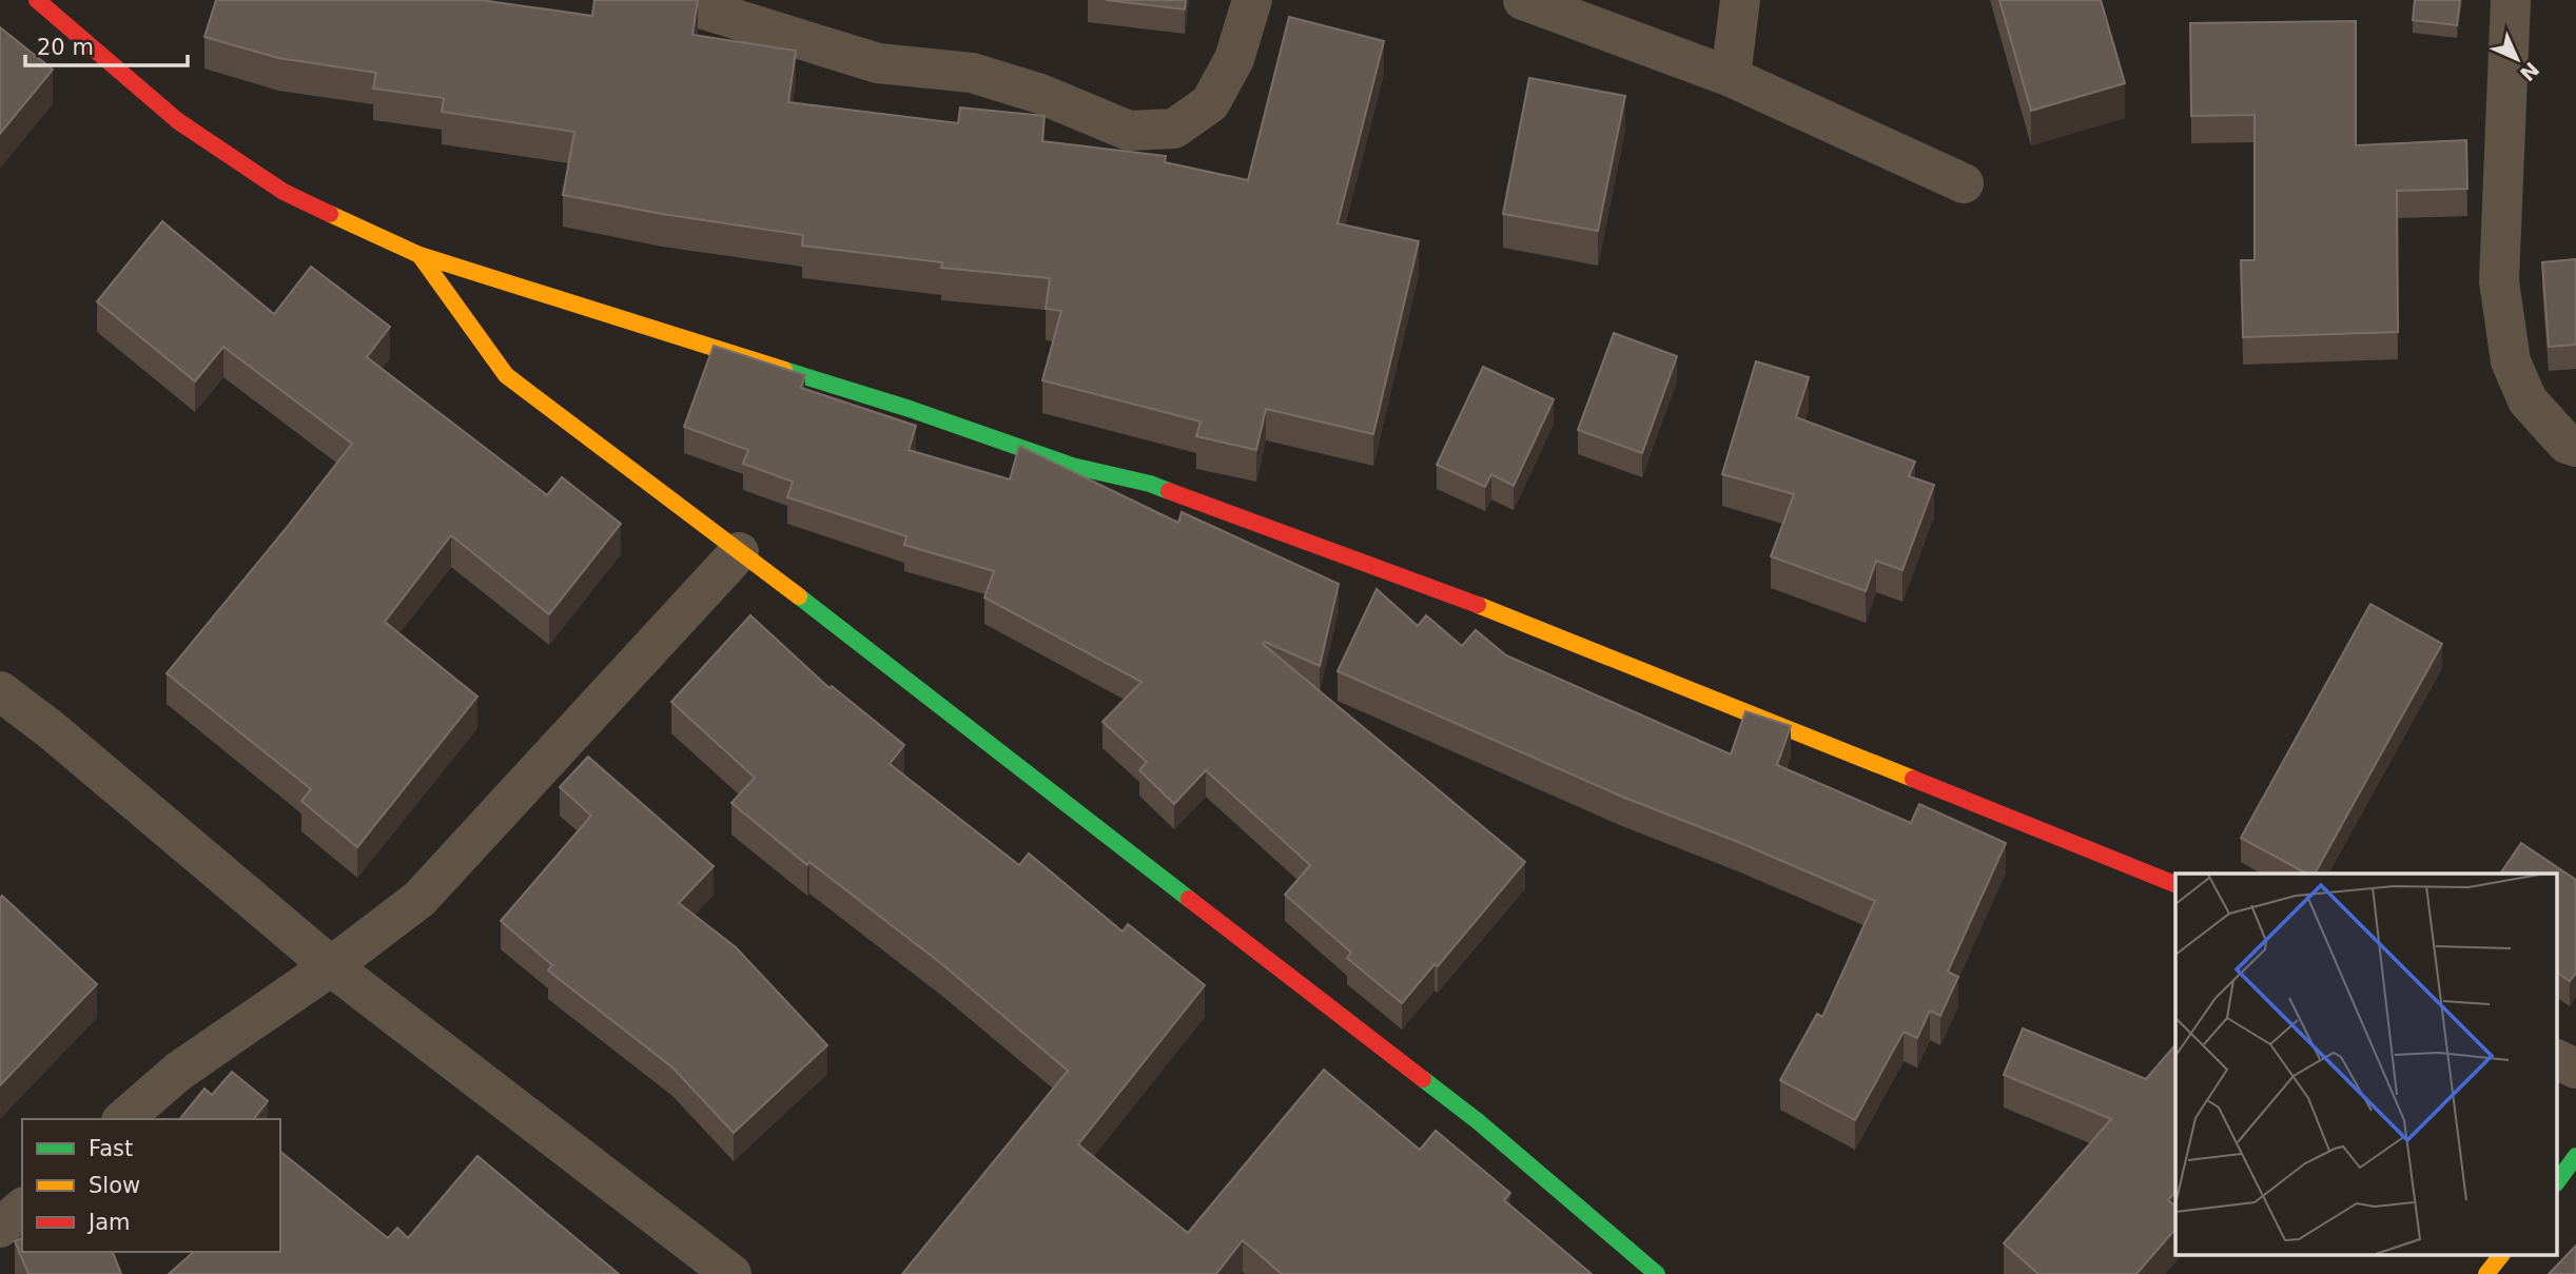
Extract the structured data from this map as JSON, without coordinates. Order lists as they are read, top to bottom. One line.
{"legend":["Fast","Slow","Jam"],"scale_bar":"20 m","north":"bottom right"}
